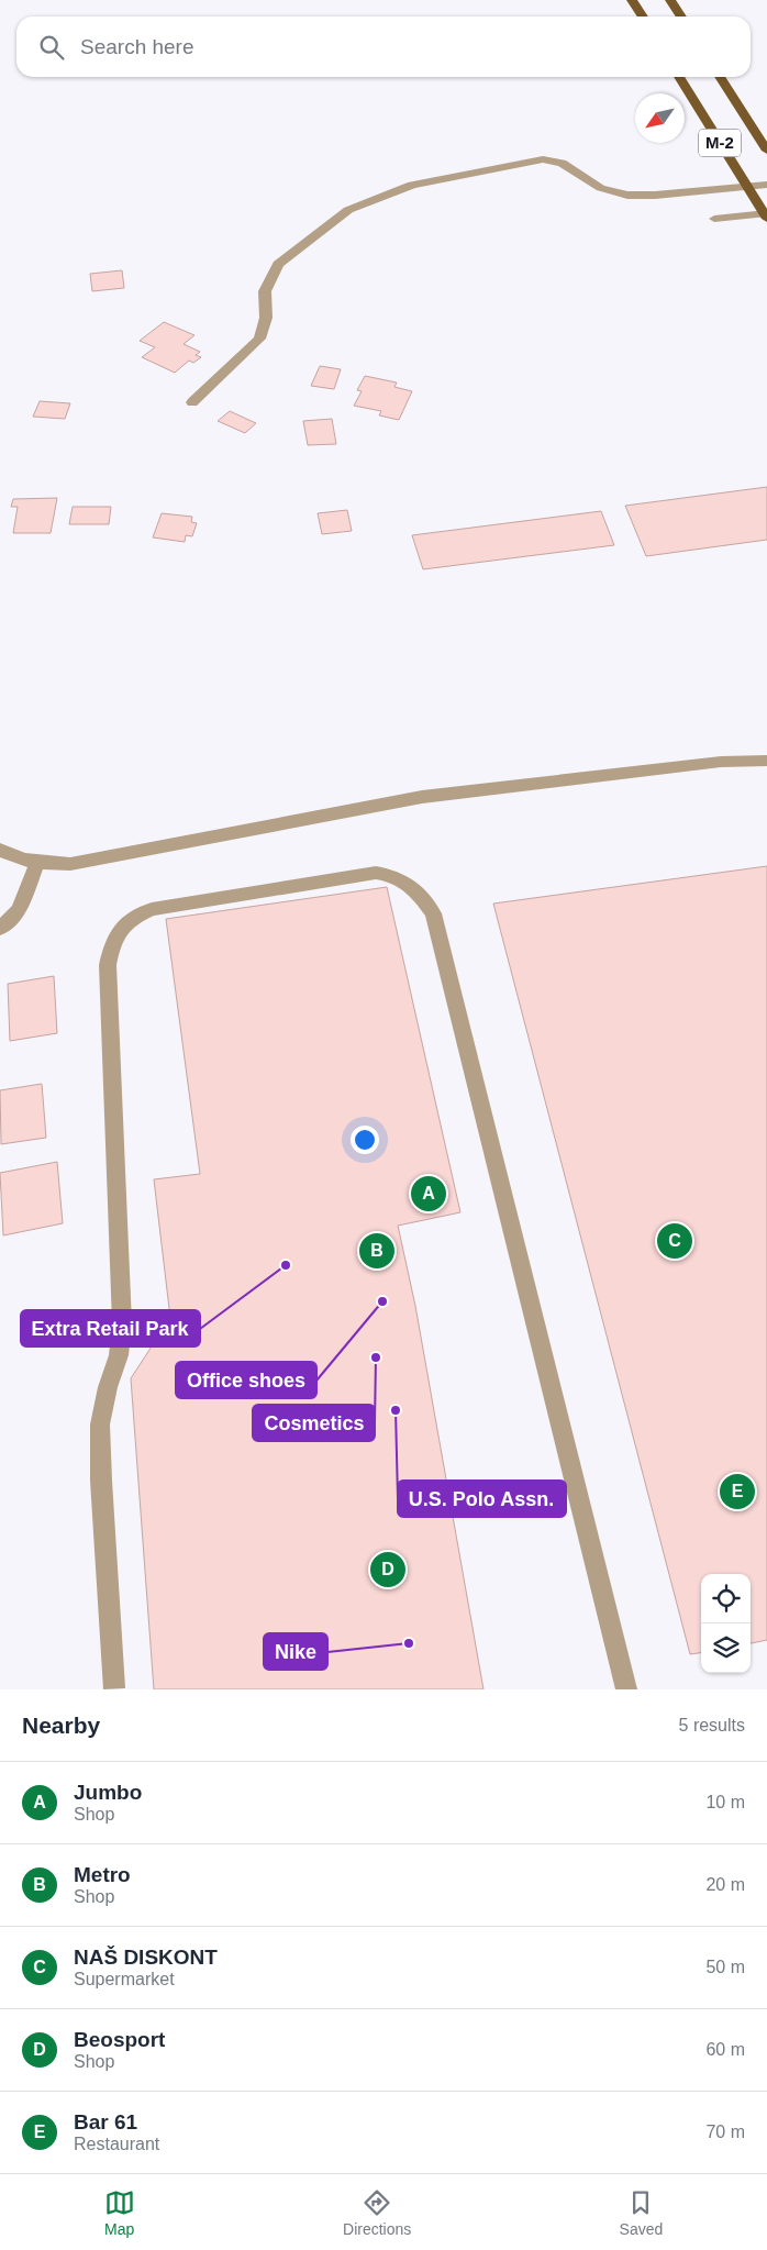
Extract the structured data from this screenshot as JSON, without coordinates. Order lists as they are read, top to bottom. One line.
{"streets":{"main road":["M-2"]},"places":["Extra Retail Park","Office shoes","Cosmetics","U.S. Polo Assn.","Nike"],"north":"bottom left","page":{"search":"Search here","pins":["A","C","B","E","D"],"heading":["Nearby","5 results"],"list":[{"mark":"A","name":"Jumbo","note":"Shop","value":"10 m"},{"mark":"B","name":"Metro","note":"Shop","value":"20 m"},{"mark":"C","name":"NAŠ DISKONT","note":"Supermarket","value":"50 m"},{"mark":"D","name":"Beosport","note":"Shop","value":"60 m"},{"mark":"E","name":"Bar 61","note":"Restaurant","value":"70 m"}],"nav":["Map","Directions","Saved"]}}
